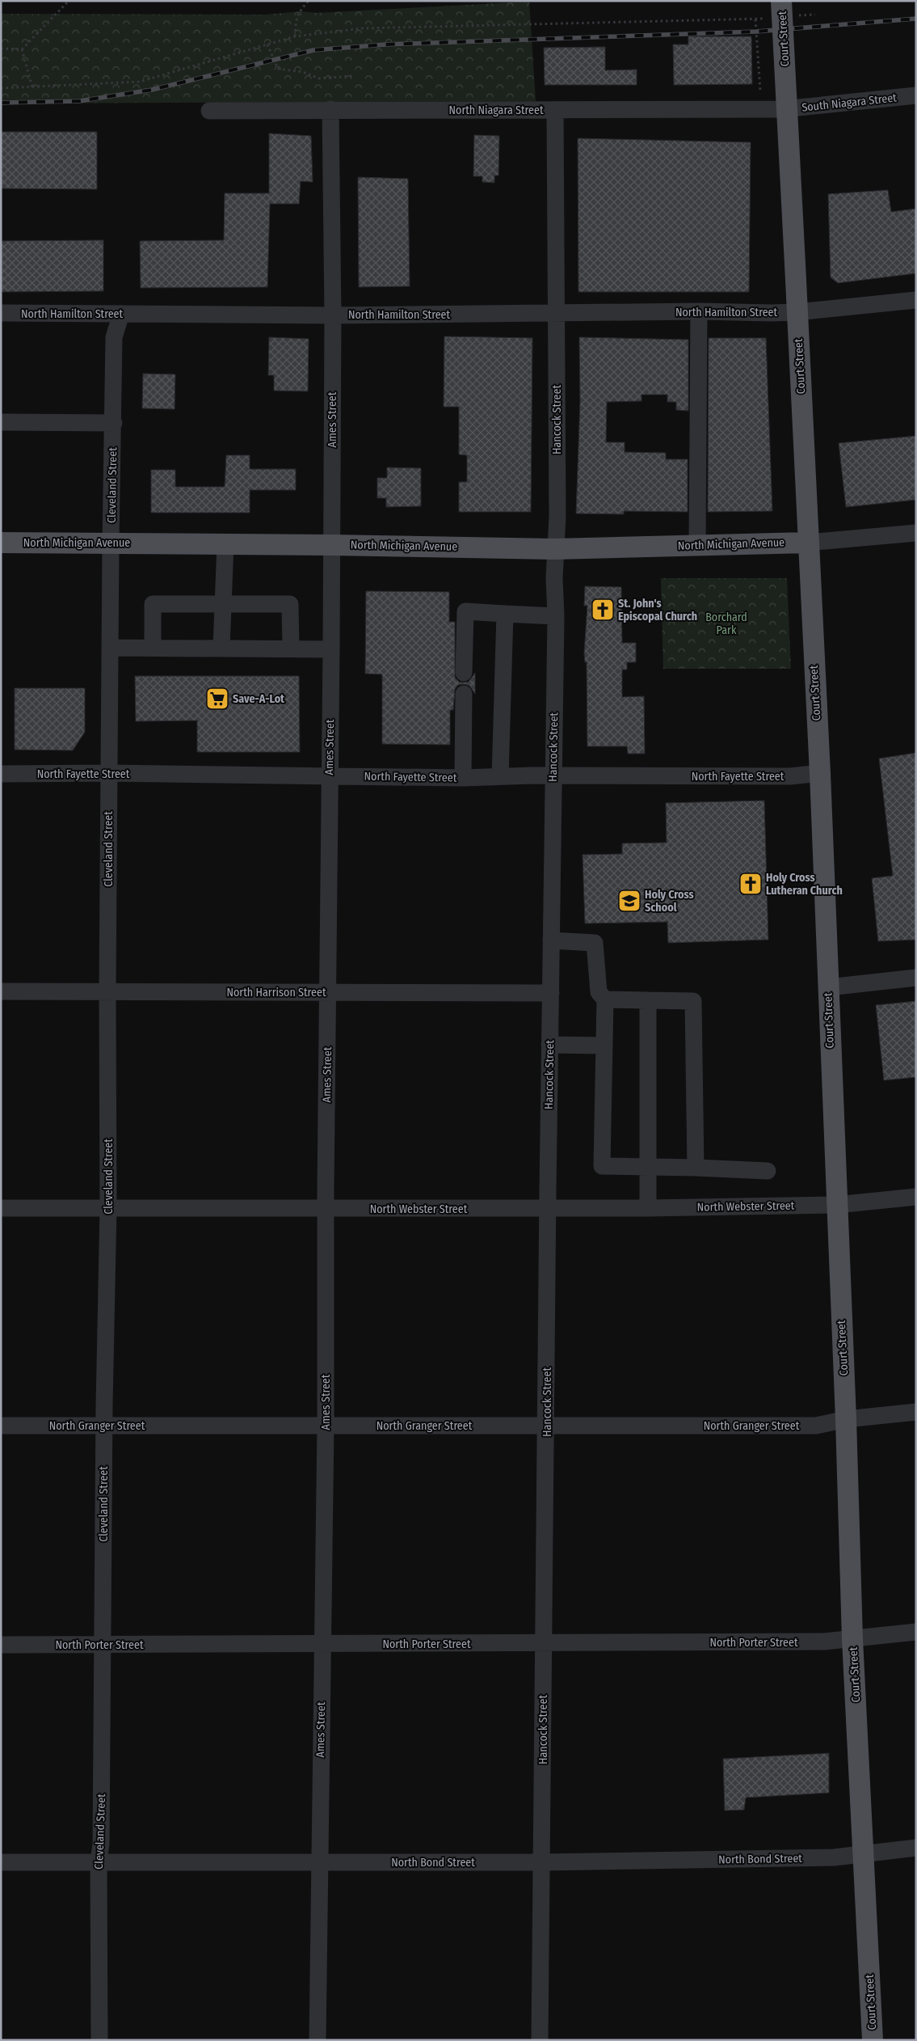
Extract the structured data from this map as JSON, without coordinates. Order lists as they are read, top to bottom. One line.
{"streets":{"main road":["Court Street","North Michigan Avenue"],"street":["South Niagara Street","North Niagara Street","North Hamilton Street","Ames Street","Hancock Street","Cleveland Street","North Fayette Street","North Harrison Street","North Webster Street","North Granger Street","North Porter Street","North Bond Street"]},"crossings":[["Court Street","North Hamilton Street"],["Court Street","North Michigan Avenue"],["Court Street","North Fayette Street"],["Court Street","North Webster Street"],["Court Street","North Granger Street"],["Court Street","North Porter Street"],["Court Street","North Bond Street"],["South Niagara Street","North Niagara Street"],["North Niagara Street","Ames Street"],["North Niagara Street","Hancock Street"],["North Hamilton Street","Ames Street"],["North Hamilton Street","Hancock Street"],["North Hamilton Street","Cleveland Street"],["Ames Street","North Michigan Avenue"],["Ames Street","North Fayette Street"],["Ames Street","North Harrison Street"],["Ames Street","North Webster Street"],["Ames Street","North Granger Street"],["Ames Street","North Porter Street"],["Ames Street","North Bond Street"],["Hancock Street","North Michigan Avenue"],["Hancock Street","North Fayette Street"],["Hancock Street","North Harrison Street"],["Hancock Street","North Webster Street"],["Hancock Street","North Granger Street"],["Hancock Street","North Porter Street"],["Hancock Street","North Bond Street"],["Cleveland Street","North Michigan Avenue"],["Cleveland Street","North Fayette Street"],["Cleveland Street","North Harrison Street"],["Cleveland Street","North Webster Street"],["Cleveland Street","North Granger Street"],["Cleveland Street","North Porter Street"],["Cleveland Street","North Bond Street"]],"parks":["Borchard Park"],"places":{"church":["St. John's Episcopal Church","Holy Cross Lutheran Church"],"supermarket":["Save-A-Lot"],"school or university":["Holy Cross School"]}}
